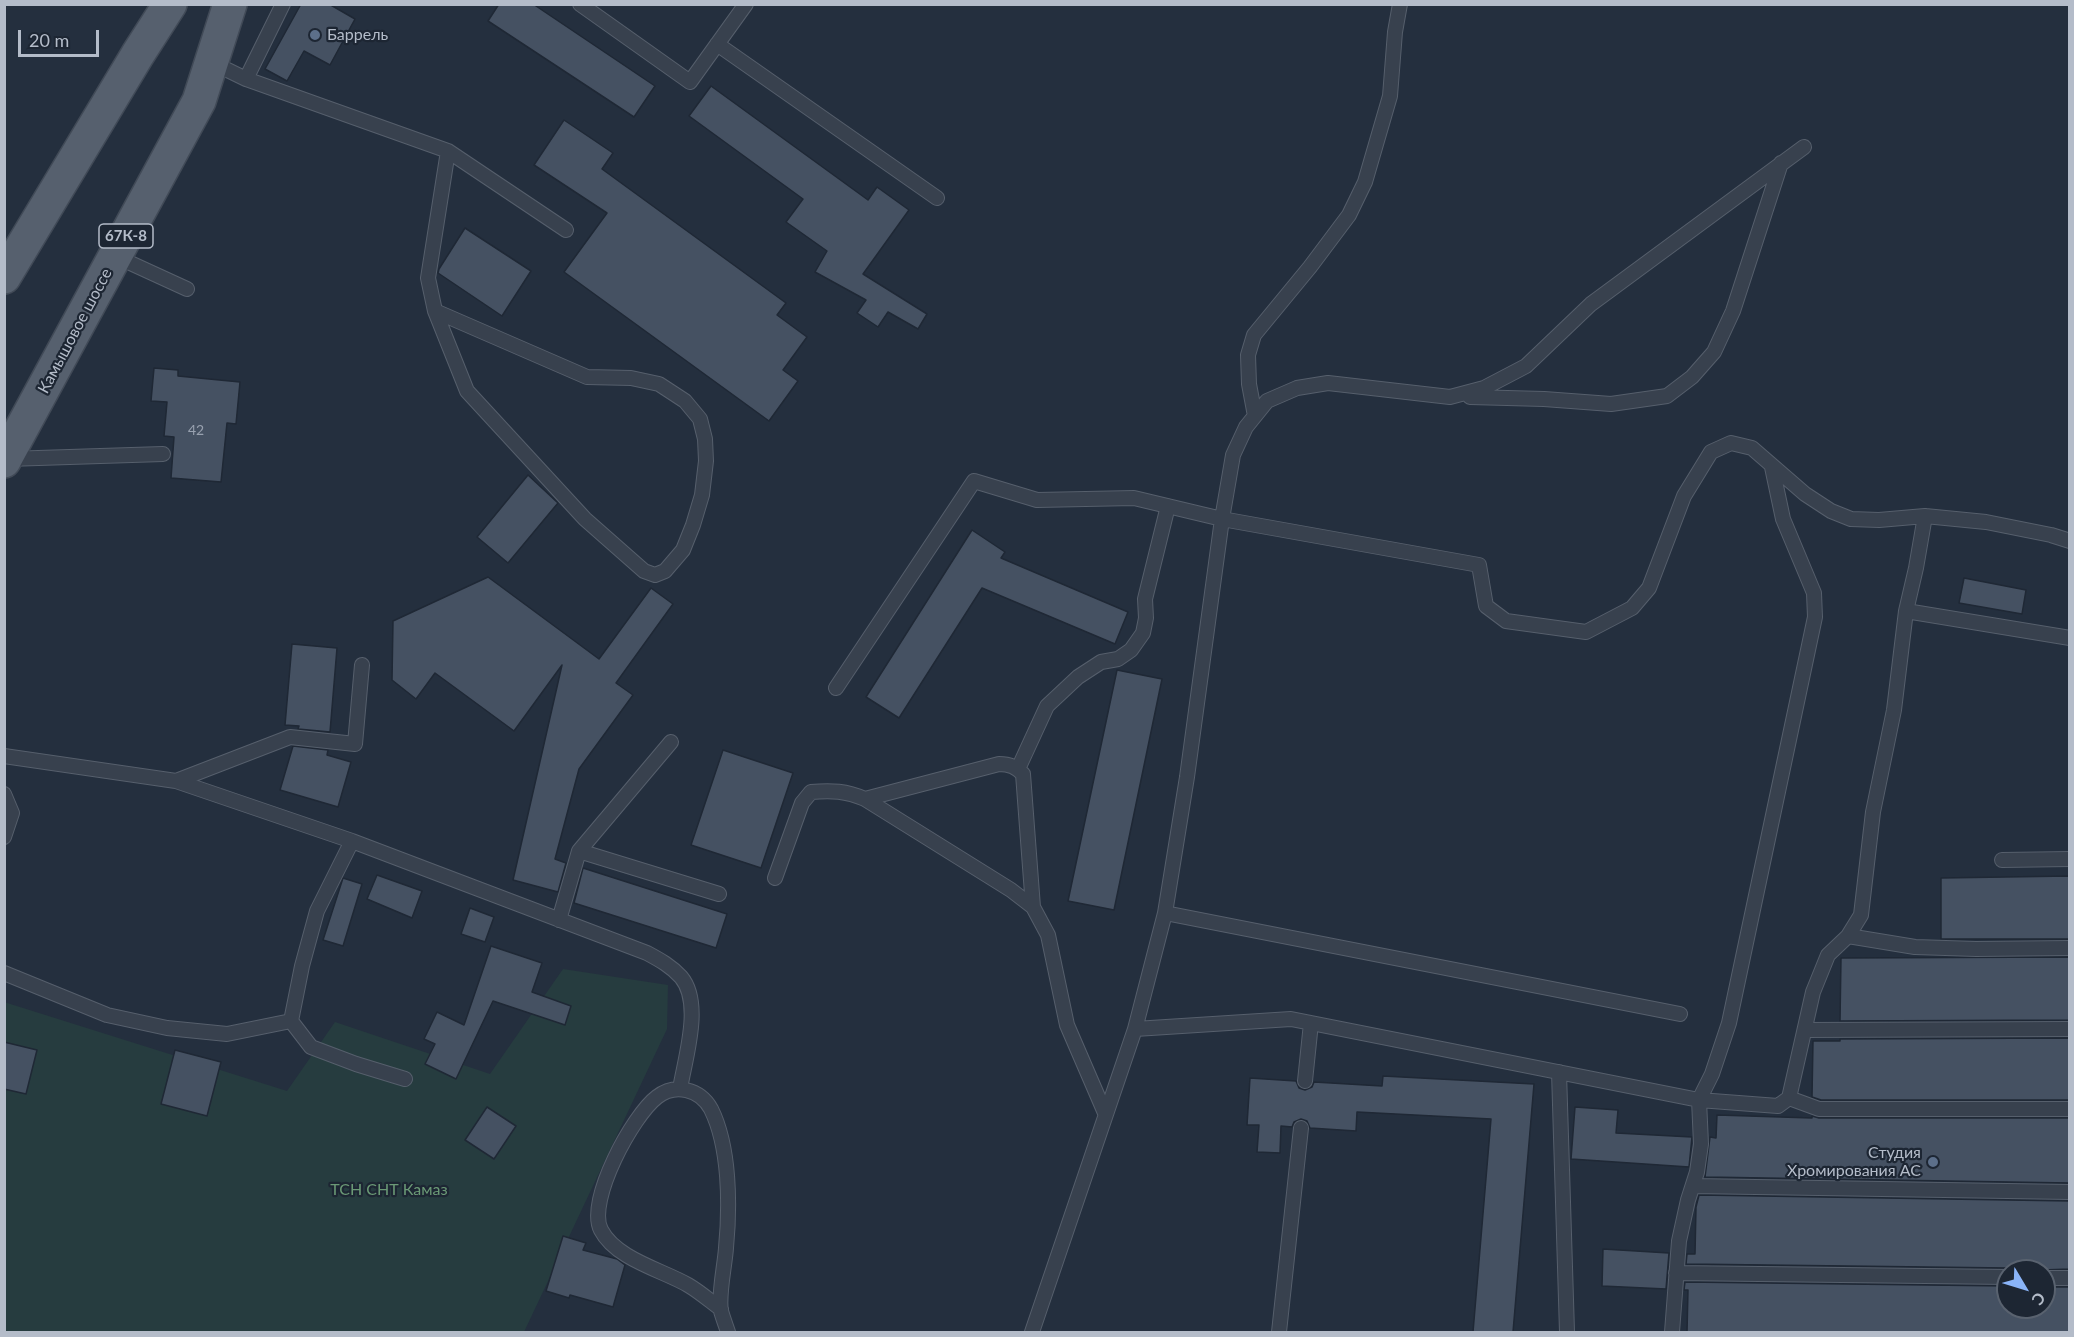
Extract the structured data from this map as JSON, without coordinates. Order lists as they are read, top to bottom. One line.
{"streets":{"main road":["67К-8","Камышовое шоссе"]},"parks":["ТСН СНТ Камаз"],"places":["Баррель","Студия Хромирования АС"],"house_numbers":["42"],"scale_bar":"20 m","north":"bottom right"}
